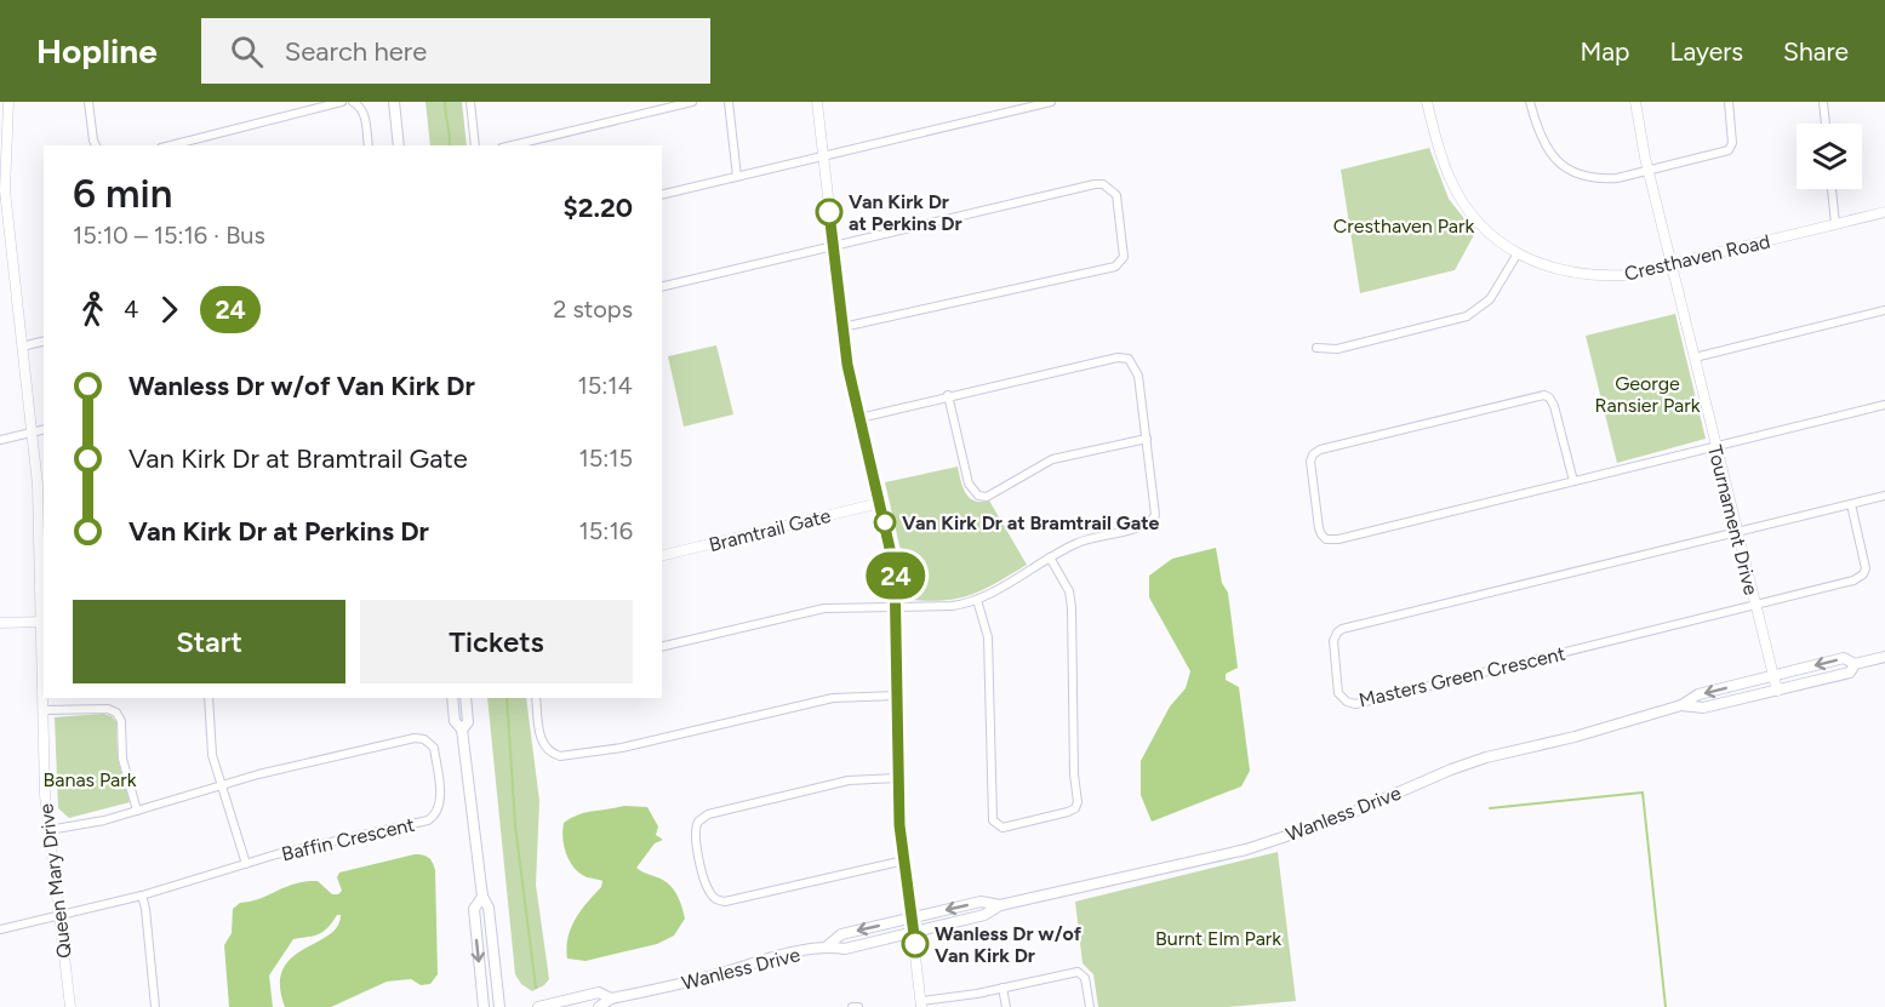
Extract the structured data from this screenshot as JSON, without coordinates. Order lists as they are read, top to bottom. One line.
{"streets":{"main road":["Wanless Drive"],"street":["Cresthaven Road","Tournament Drive","Bramtrail Gate","Masters Green Crescent","Baffin Crescent","Queen Mary Drive"]},"crossings":[["Cresthaven Road","Tournament Drive"],["Tournament Drive","Masters Green Crescent"],["Tournament Drive","Wanless Drive"],["Baffin Crescent","Queen Mary Drive"]],"parks":["Cresthaven Park","George Ransier Park","Banas Park","Burnt Elm Park"],"places":["Van Kirk Dr at Perkins Dr","Van Kirk Dr at Bramtrail Gate","Wanless Dr w/of Van Kirk Dr"],"lines":["bus line 24"],"page":{"header":"Hopline","search":"Search here","nav":["Map","Layers","Share"],"on_map":"24","heading":["6 min","15:10 – 15:16 · Bus","$2.20"],"legs":["4","24","2 stops"],"list":[{"name":"Wanless Dr w/of Van Kirk Dr","value":"15:14"},{"name":"Van Kirk Dr at Bramtrail Gate","value":"15:15"},{"name":"Van Kirk Dr at Perkins Dr","value":"15:16"}],"buttons":["Start","Tickets"]}}
